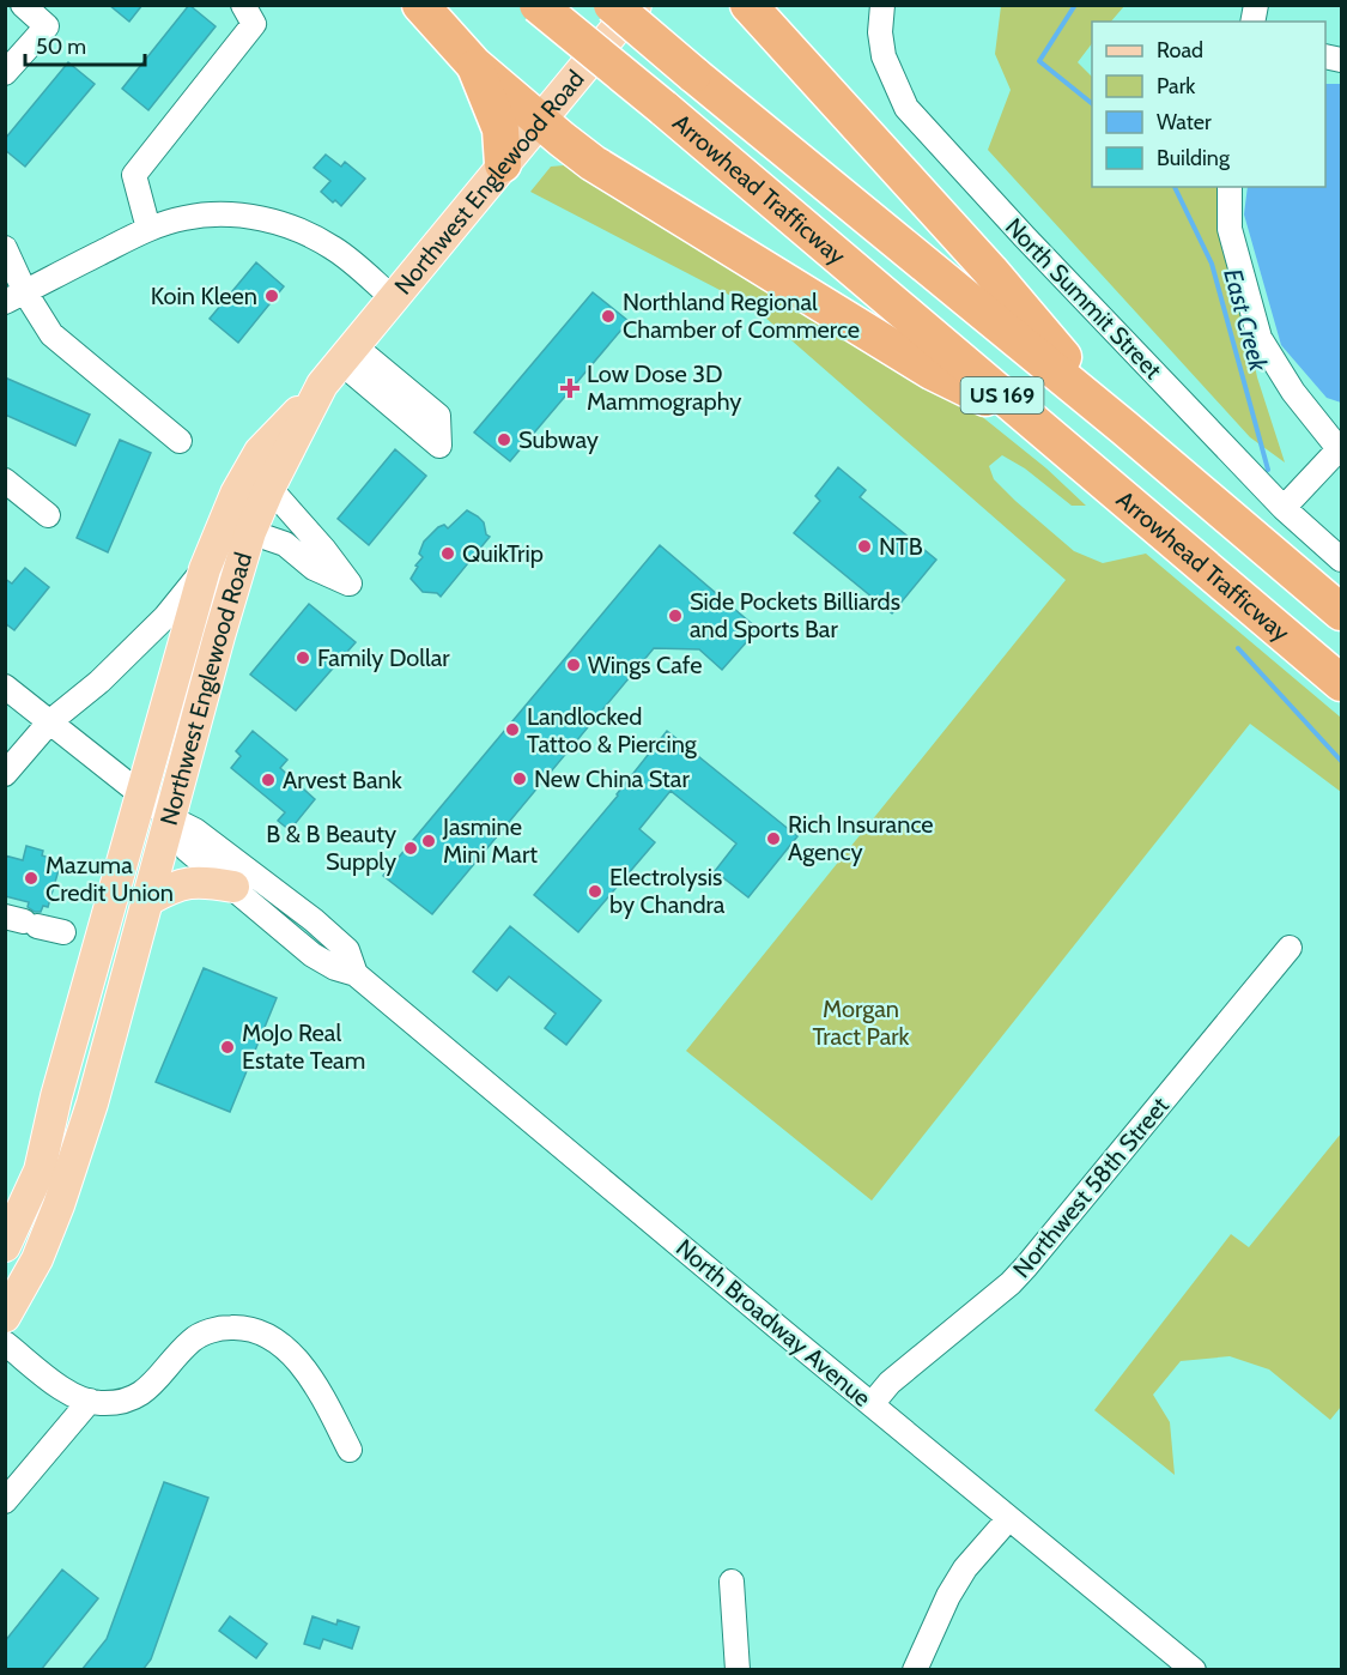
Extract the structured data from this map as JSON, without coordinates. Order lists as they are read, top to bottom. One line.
{"streets":{"highway":["Arrowhead Trafficway","US 169"],"main road":["Northwest Englewood Road"],"street":["North Summit Street","Northwest 58th Street","North Broadway Avenue"]},"crossings":[["Northwest Englewood Road","North Broadway Avenue"],["Northwest 58th Street","North Broadway Avenue"]],"water":["East Creek"],"parks":["Morgan Tract Park"],"places":{"other":["Koin Kleen","Northland Regional Chamber of Commerce","Subway","NTB","QuikTrip","Side Pockets Billiards and Sports Bar","Family Dollar","Wings Cafe","Landlocked Tattoo & Piercing","New China Star","Arvest Bank","Rich Insurance Agency","Jasmine Mini Mart","B & B Beauty Supply","Mazuma Credit Union","Electrolysis by Chandra","MoJo Real Estate Team"],"health":["Low Dose 3D Mammography"]},"legend":["Road","Park","Water","Building"],"scale_bar":"50 m"}
